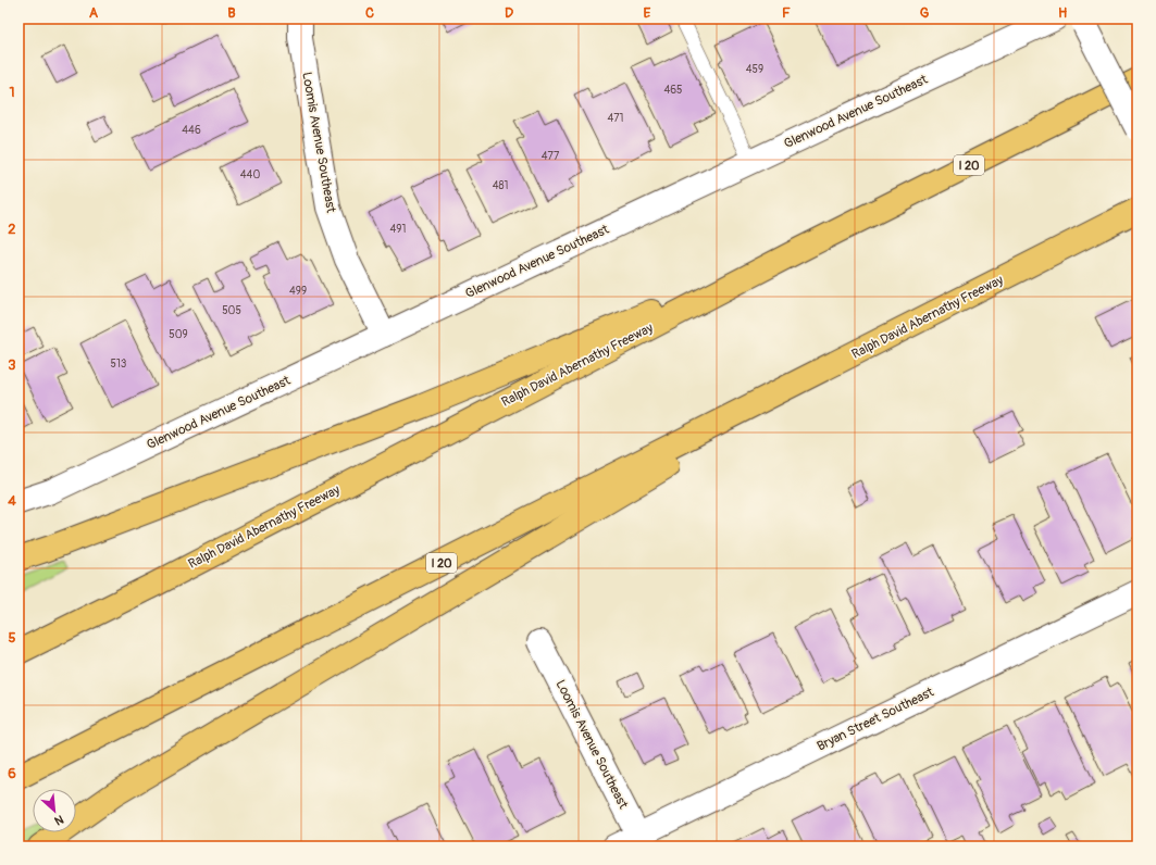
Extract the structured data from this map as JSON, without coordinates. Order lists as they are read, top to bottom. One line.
{"streets":{"highway":["I 20","Ralph David Abernathy Freeway"],"street":["Glenwood Avenue Southeast","Loomis Avenue Southeast","Bryan Street Southeast"]},"crossings":[["Glenwood Avenue Southeast","Loomis Avenue Southeast"],["Loomis Avenue Southeast","Bryan Street Southeast"]],"house_numbers":["459","465","471","446","477","440","481","491","499","505","509","513"],"north":"bottom right","grid":{"columns":["A","B","C","D","E","F","G","H"],"rows":["1","2","3","4","5","6"]}}
